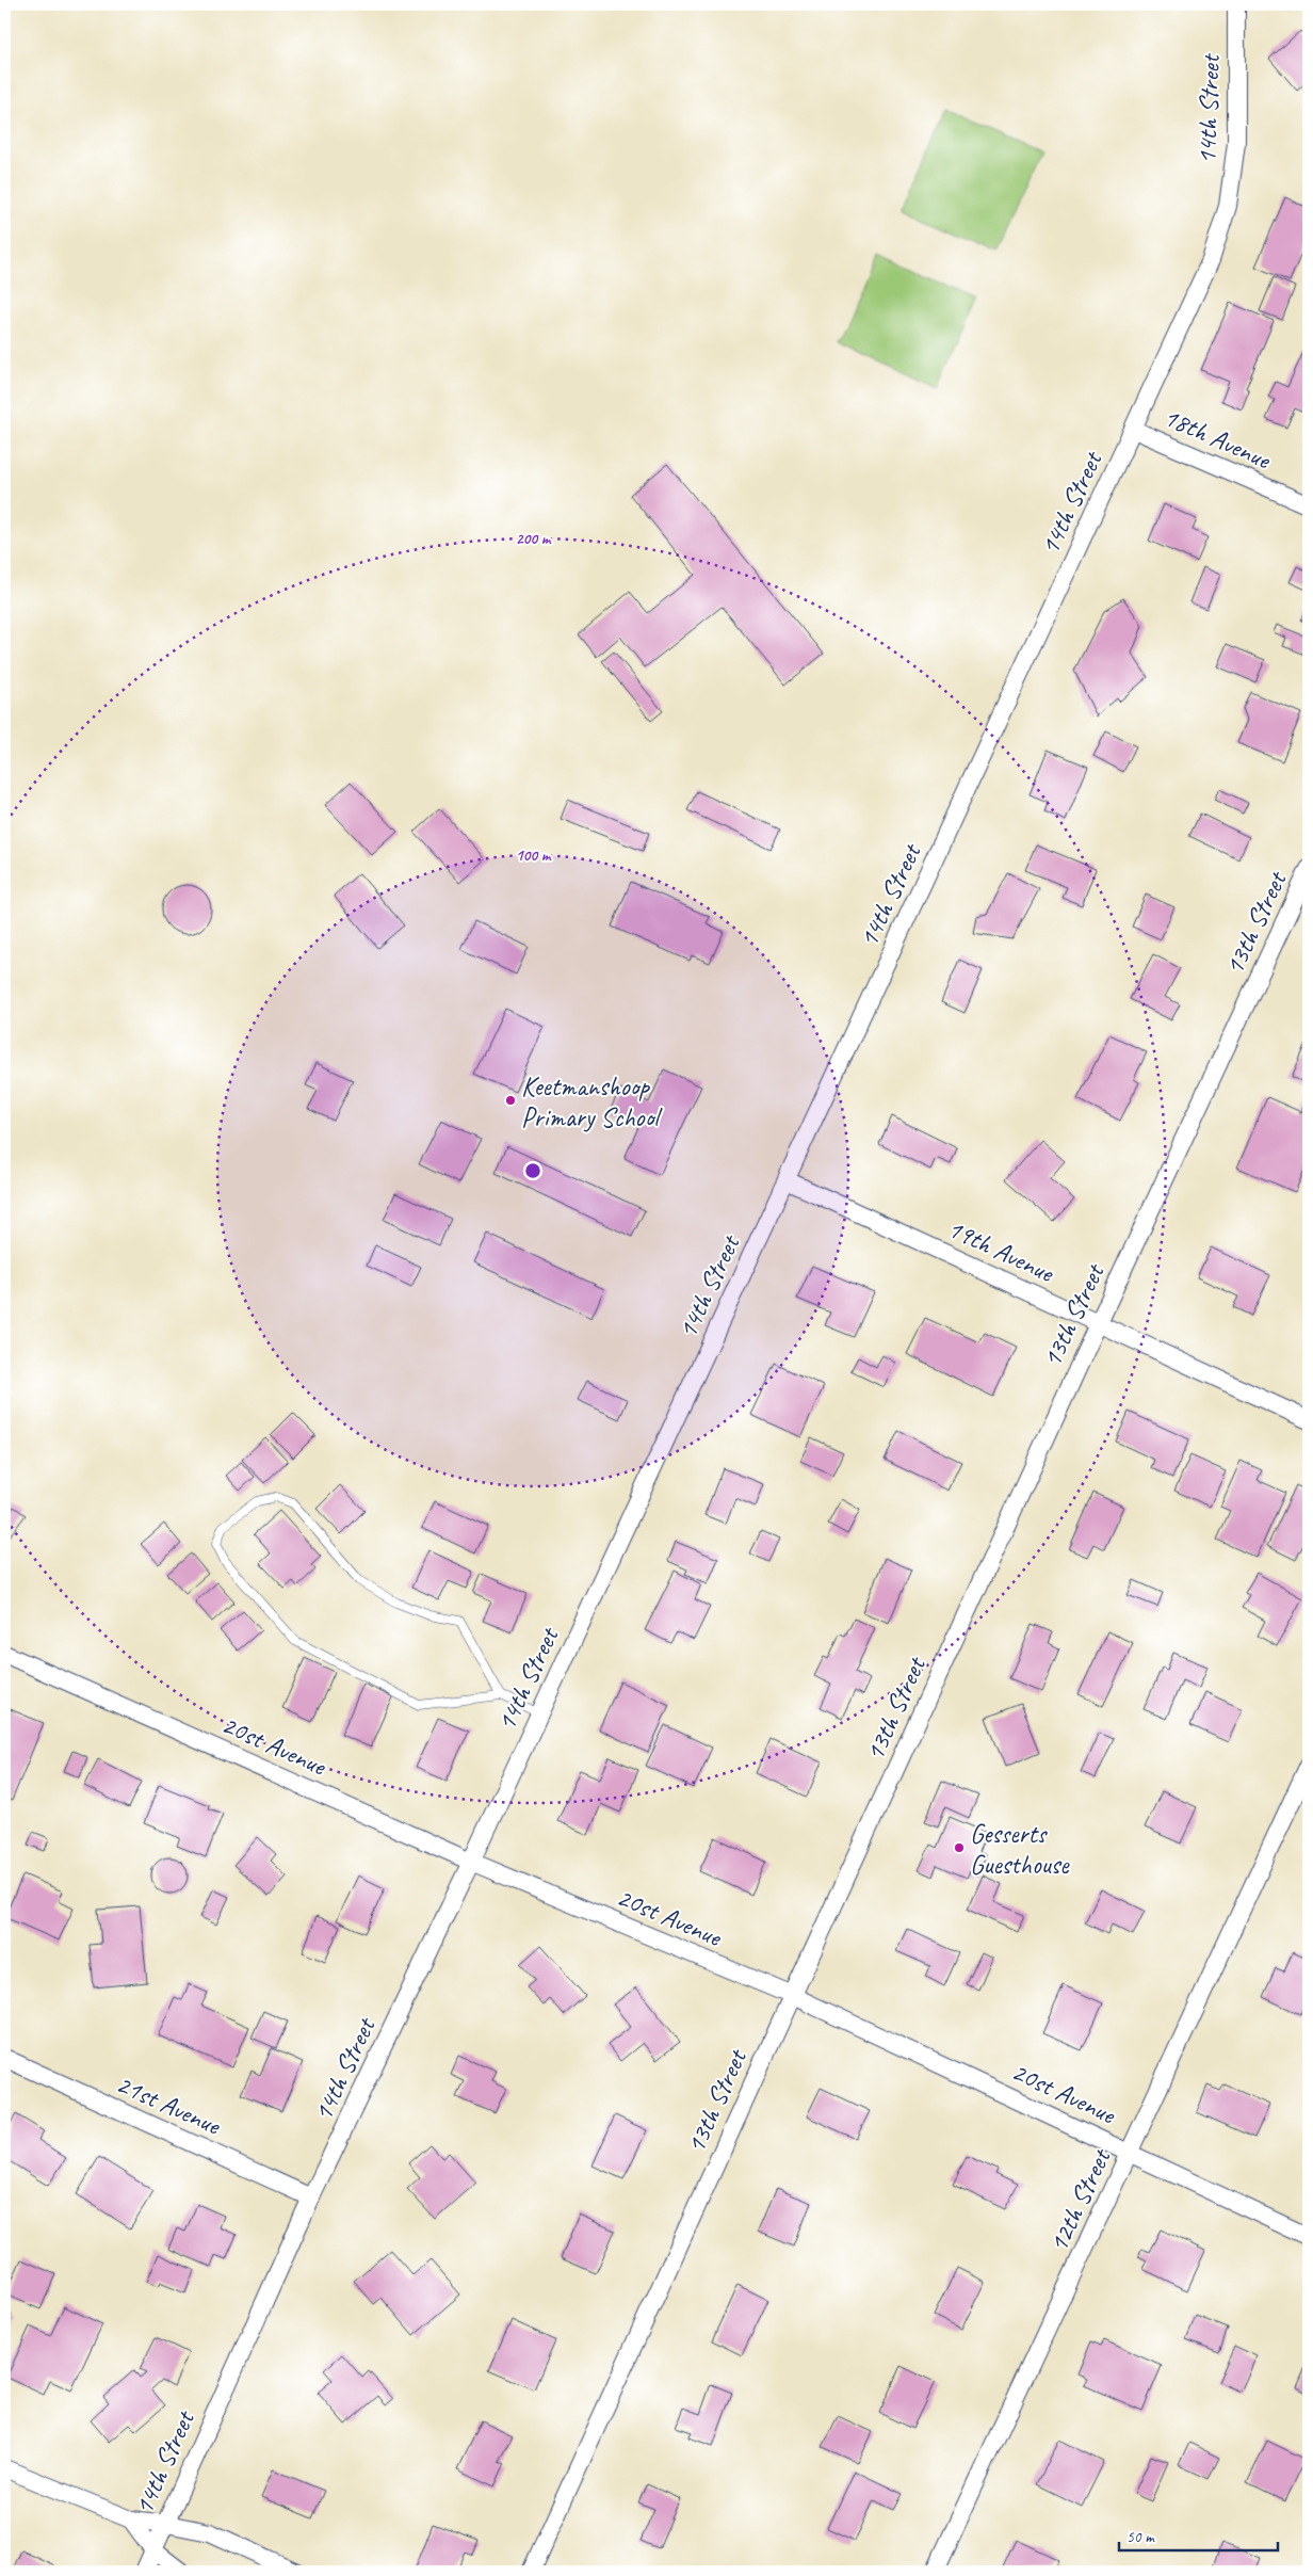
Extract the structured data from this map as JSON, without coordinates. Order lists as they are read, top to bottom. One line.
{"streets":{"street":["14th Street","18th Avenue","13th Street","19th Avenue","20st Avenue","21st Avenue","12th Street"]},"crossings":[["14th Street","18th Avenue"],["14th Street","19th Avenue"],["14th Street","20st Avenue"],["14th Street","21st Avenue"],["13th Street","19th Avenue"],["13th Street","20st Avenue"],["20st Avenue","12th Street"]],"places":["Keetmanshoop Primary School","Gesserts Guesthouse"],"scale_bar":"50 m","rings":["200 m","100 m"]}
